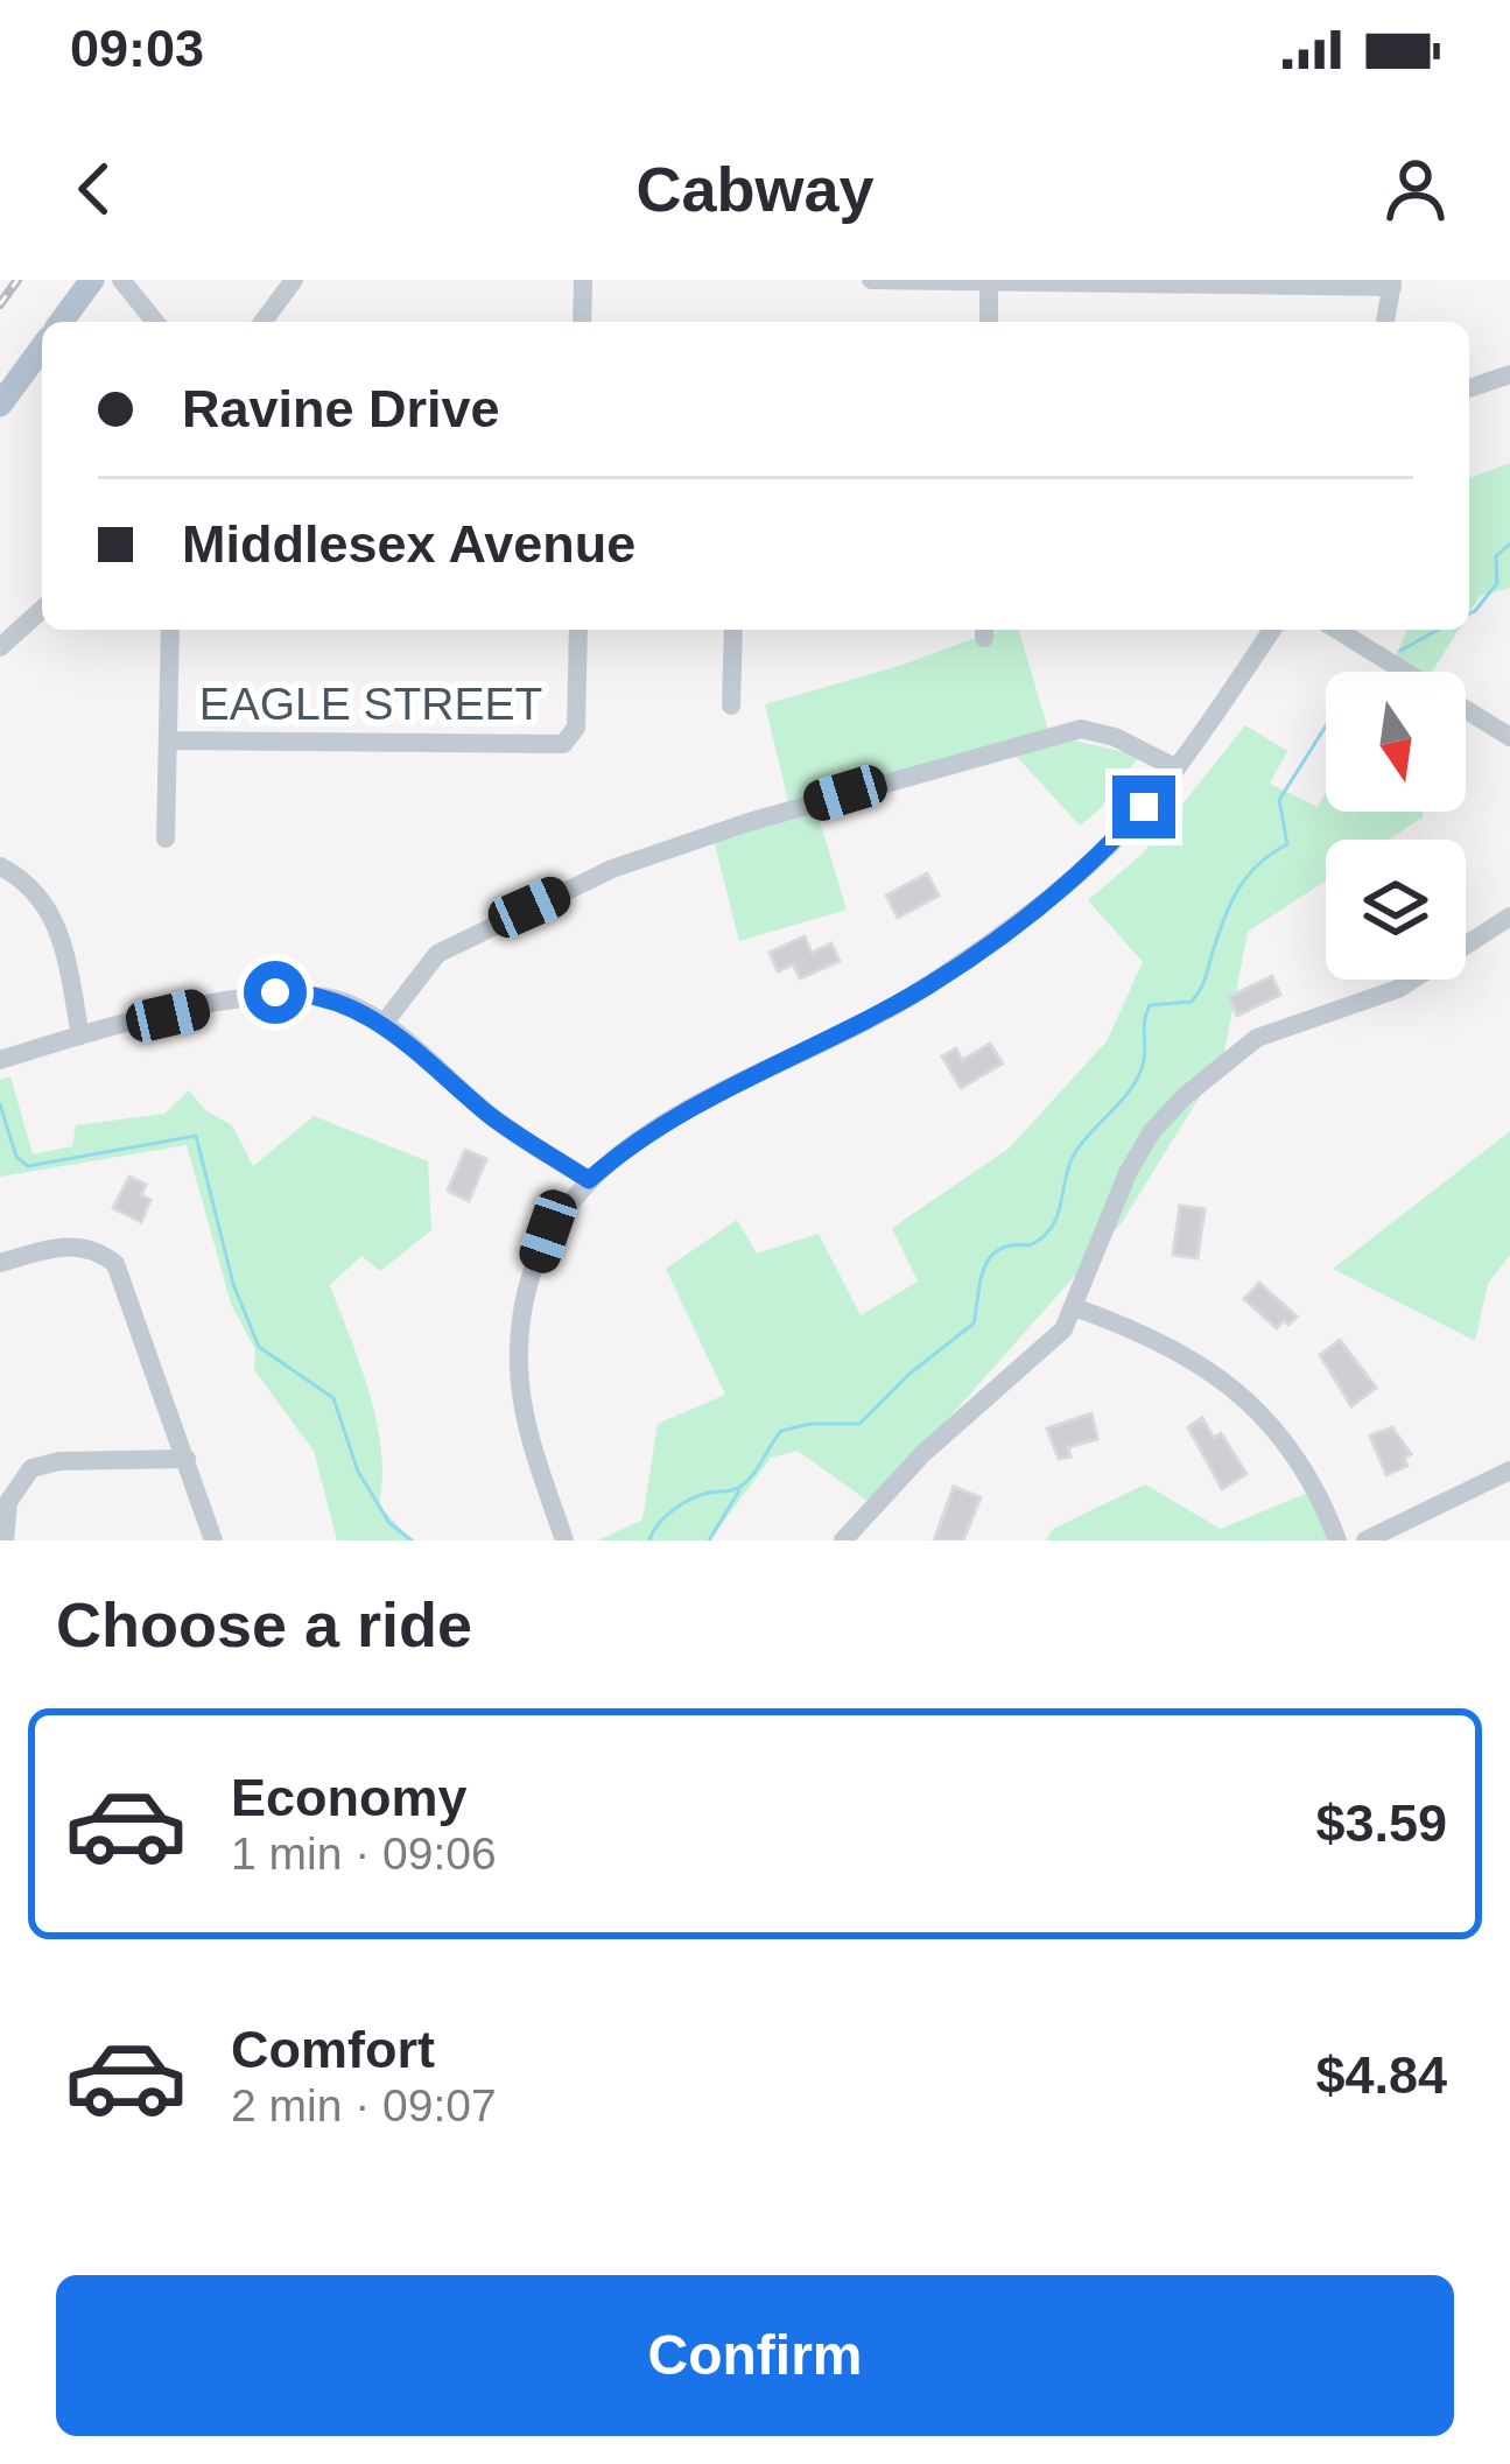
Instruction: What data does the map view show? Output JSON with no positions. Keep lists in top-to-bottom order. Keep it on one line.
{"streets":{"street":["EAGLE STREET"]},"north":"bottom","page":{"status":"09:03","header":"Cabway","banner":["Ravine Drive","Middlesex Avenue"],"heading":"Choose a ride","list":[{"name":"Economy","note":"1 min · 09:06","value":"$3.59"},{"name":"Comfort","note":"2 min · 09:07","value":"$4.84"}],"buttons":"Confirm"}}
